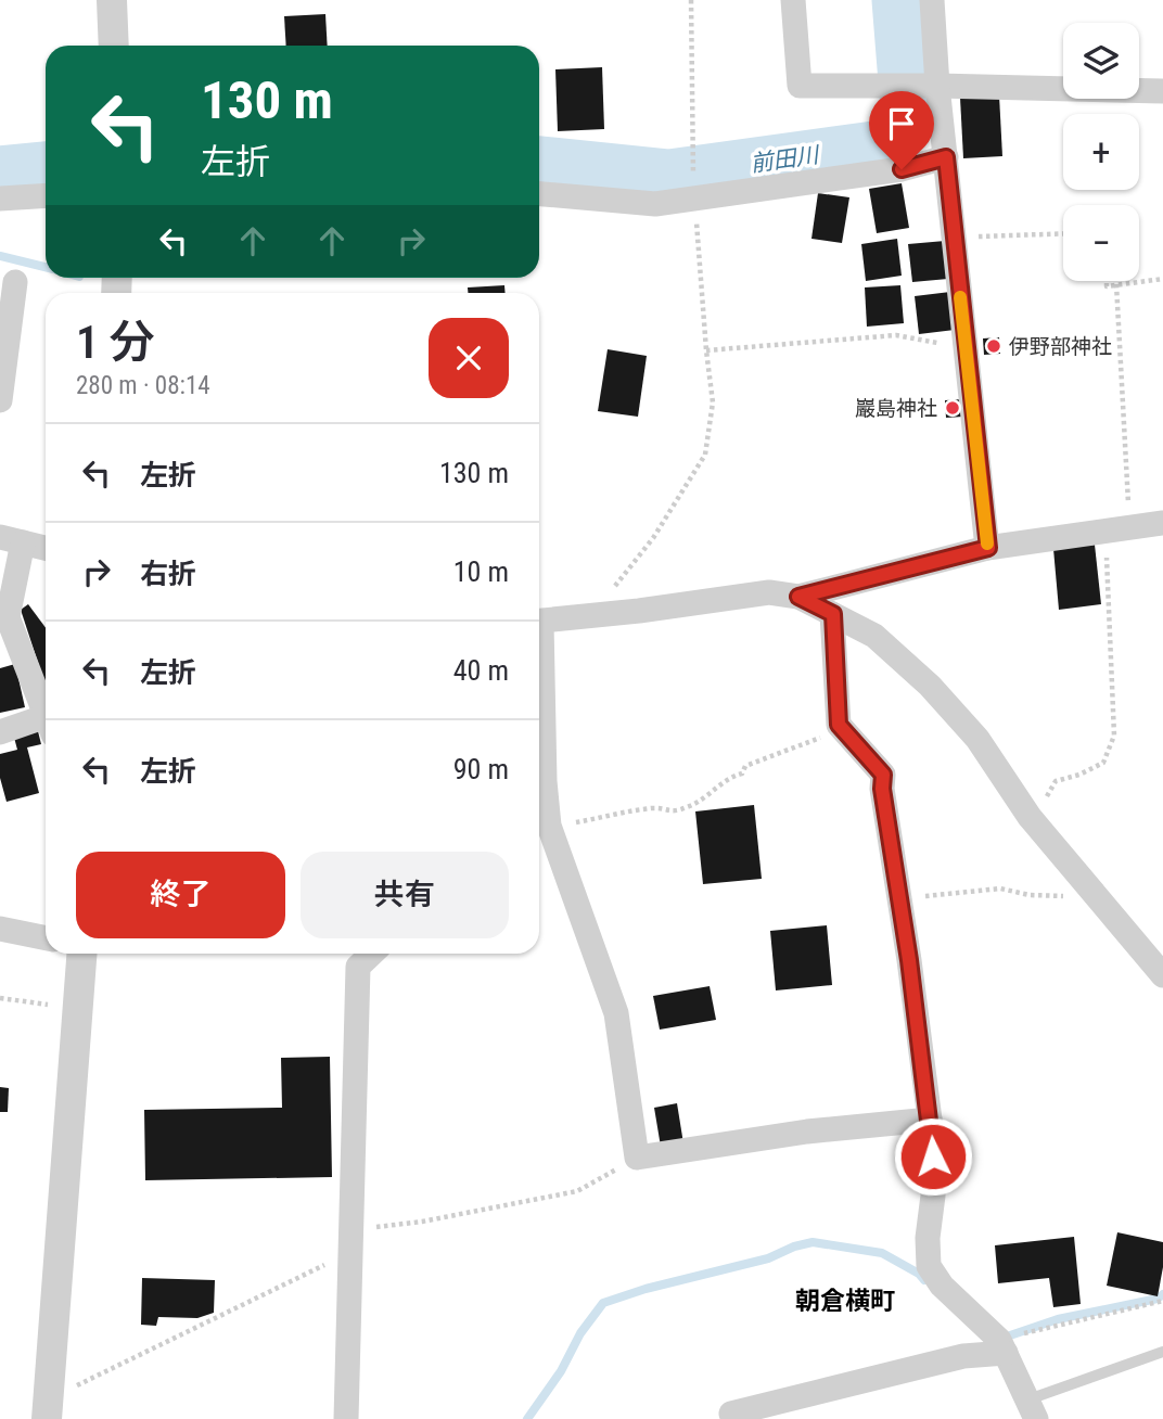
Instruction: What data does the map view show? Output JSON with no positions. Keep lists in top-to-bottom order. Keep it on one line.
{"districts":["朝倉横町"],"water":["前田川"],"places":["伊野部神社","巖島神社"],"page":{"map_buttons":["+","−"],"turn":["130 m","左折"],"heading":["1 分","280 m · 08:14"],"list":[{"name":"左折","value":"130 m"},{"name":"右折","value":"10 m"},{"name":"左折","value":"40 m"},{"name":"左折","value":"90 m"}],"buttons":["終了","共有"]}}
